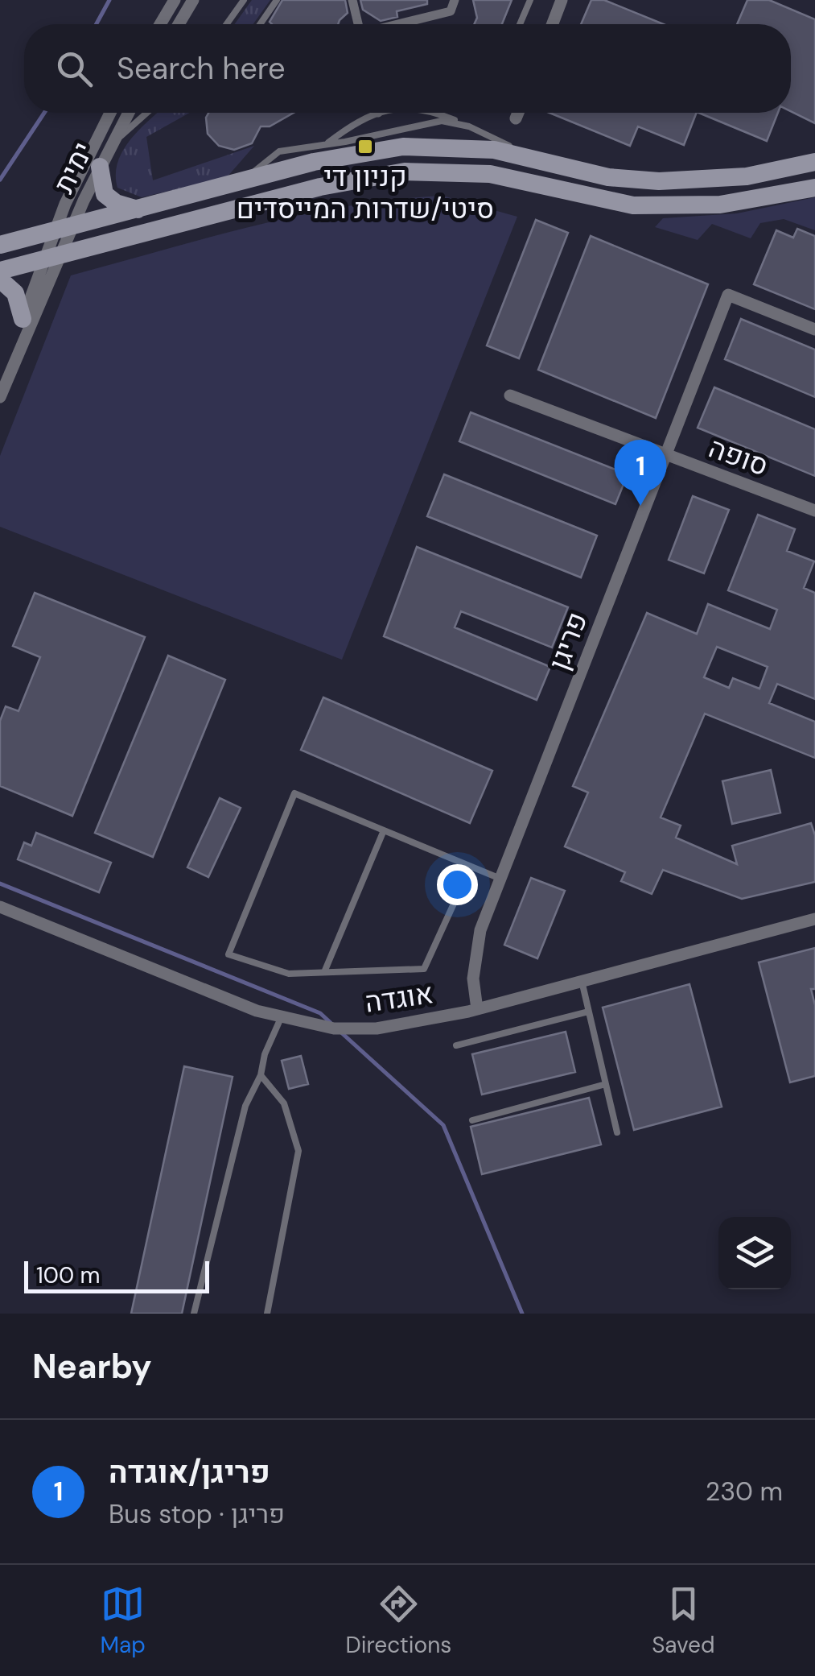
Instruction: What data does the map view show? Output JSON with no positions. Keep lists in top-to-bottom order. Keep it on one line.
{"streets":{"street":["ימית","סופה","פריגן","אוגדה"]},"crossings":[["סופה","פריגן"],["פריגן","אוגדה"]],"places":{"transit":["קניון די סיטי/שדרות המייסדים"]},"scale_bar":"100 m","page":{"search":"Search here","pins":"1","scale":"100 m","heading":"Nearby","list":[{"mark":"1","name":"פריגן/אוגדה","note":"Bus stop · פריגן","value":"230 m"}],"nav":["Map","Directions","Saved"]}}
